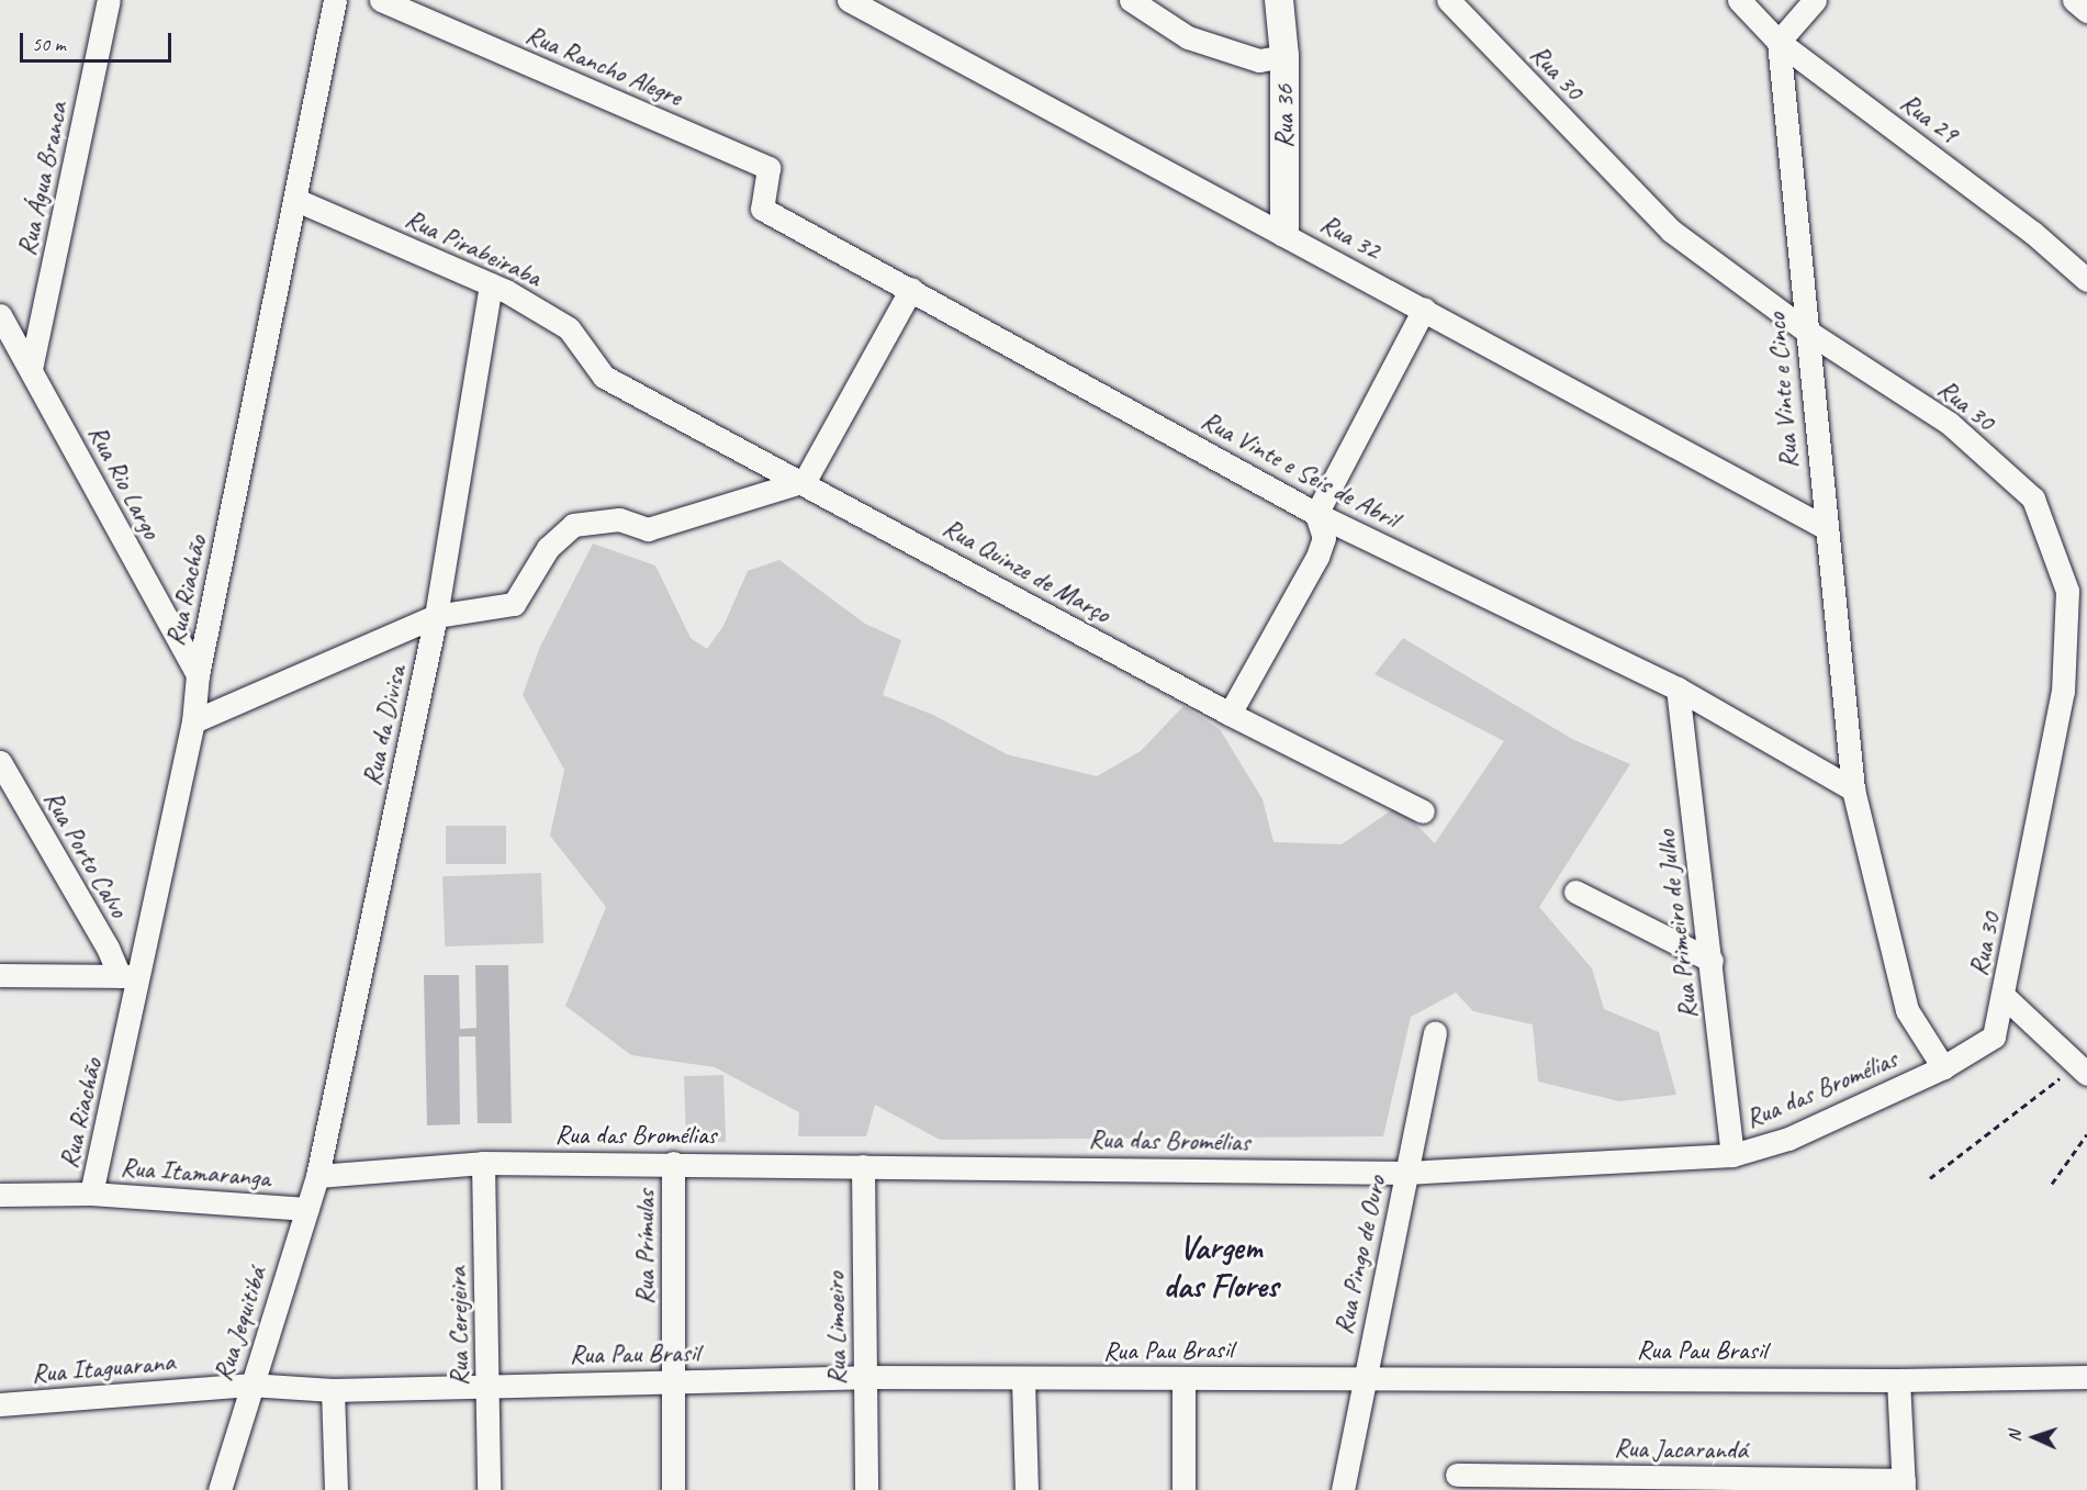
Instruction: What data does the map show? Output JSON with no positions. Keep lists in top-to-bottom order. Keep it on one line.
{"streets":{"street":["Rua Rancho Alegre","Rua 30","Rua 36","Rua 29","Rua Água Branca","Rua 32","Rua Pirabeiraba","Rua Vinte e Cinco","Rua Vinte e Seis de Abril","Rua Rio Largo","Rua Quinze de Março","Rua Riachão","Rua da Divisa","Rua Porto Calvo","Rua Primeiro de Julho","Rua das Bromélias","Rua Itamaranga","Rua Prímulas","Rua Pingo de Ouro","Rua Jequitibá","Rua Cerejeira","Rua Limoeiro","Rua Pau Brasil","Rua Itaguarana","Rua Jacarandá"]},"crossings":[["Rua Rancho Alegre","Rua Vinte e Seis de Abril"],["Rua 30","Rua Vinte e Cinco"],["Rua 30","Rua das Bromélias"],["Rua 36","Rua 32"],["Rua 29","Rua Vinte e Cinco"],["Rua Água Branca","Rua Rio Largo"],["Rua 32","Rua Vinte e Cinco"],["Rua Pirabeiraba","Rua Quinze de Março"],["Rua Pirabeiraba","Rua Riachão"],["Rua Pirabeiraba","Rua da Divisa"],["Rua Vinte e Cinco","Rua Vinte e Seis de Abril"],["Rua Vinte e Cinco","Rua das Bromélias"],["Rua Vinte e Seis de Abril","Rua Primeiro de Julho"],["Rua Rio Largo","Rua Riachão"],["Rua Riachão","Rua Porto Calvo"],["Rua Riachão","Rua Itamaranga"],["Rua da Divisa","Rua das Bromélias"],["Rua da Divisa","Rua Jequitibá"],["Rua Primeiro de Julho","Rua das Bromélias"],["Rua das Bromélias","Rua Prímulas"],["Rua das Bromélias","Rua Pingo de Ouro"],["Rua das Bromélias","Rua Jequitibá"],["Rua das Bromélias","Rua Cerejeira"],["Rua das Bromélias","Rua Limoeiro"],["Rua Itamaranga","Rua Jequitibá"],["Rua Prímulas","Rua Pau Brasil"],["Rua Pingo de Ouro","Rua Pau Brasil"],["Rua Jequitibá","Rua Pau Brasil"],["Rua Jequitibá","Rua Itaguarana"],["Rua Cerejeira","Rua Pau Brasil"],["Rua Limoeiro","Rua Pau Brasil"],["Rua Pau Brasil","Rua Itaguarana"]],"districts":["Vargem das Flores"],"scale_bar":"50 m","north":"left"}
